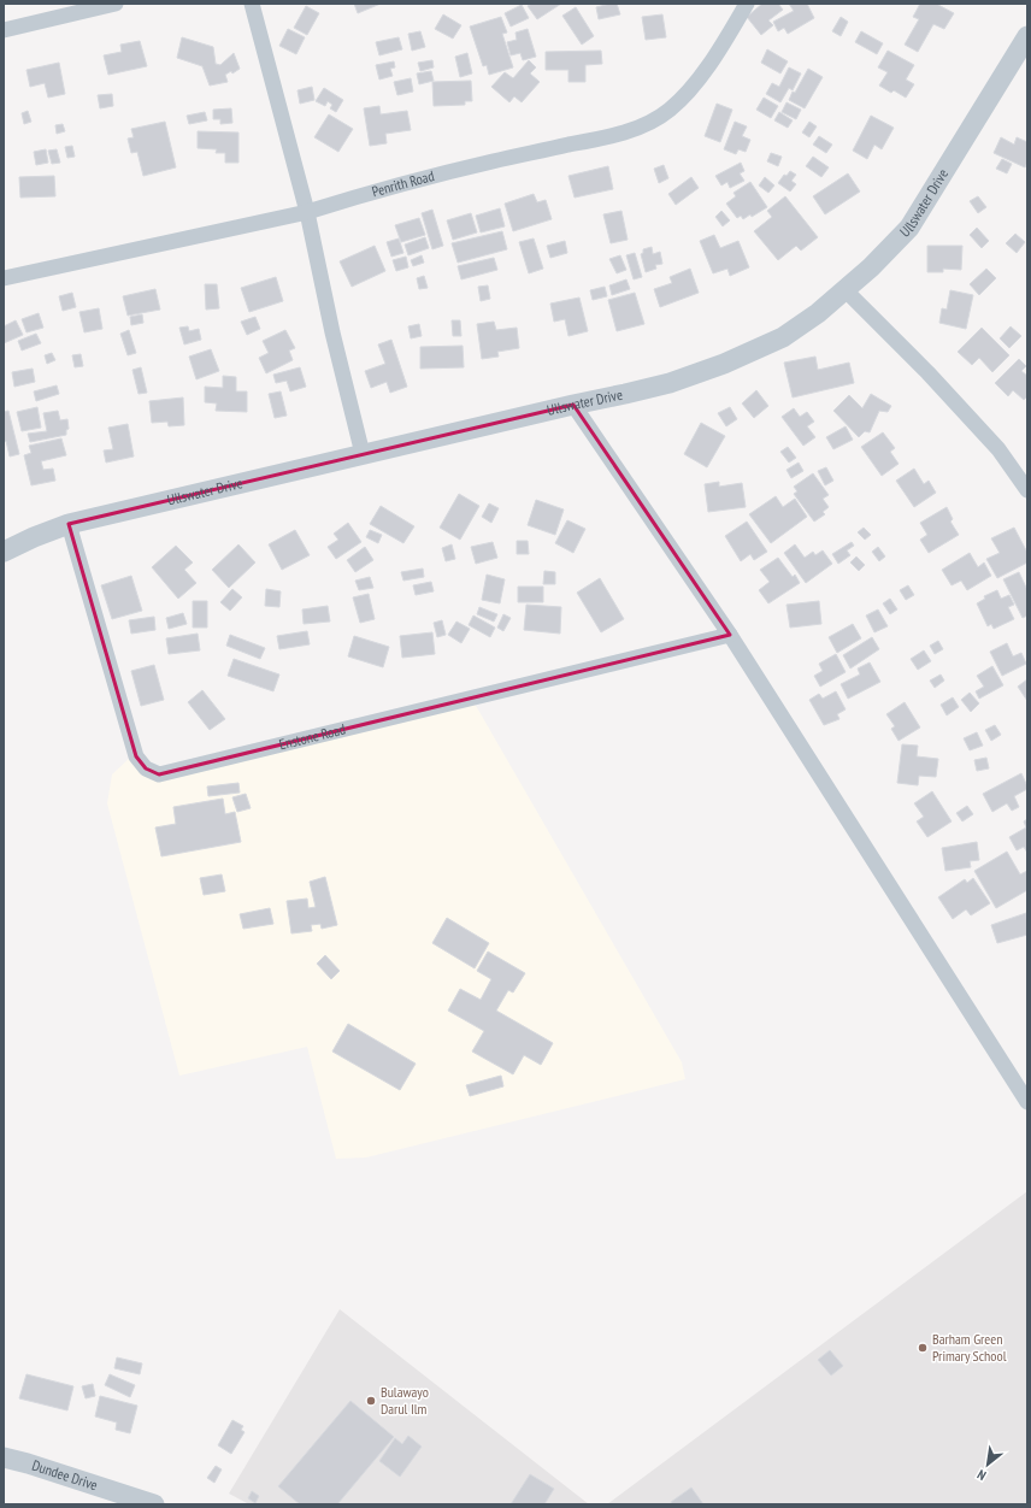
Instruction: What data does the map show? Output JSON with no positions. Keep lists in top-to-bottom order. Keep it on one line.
{"streets":{"street":["Penrith Road","Ullswater Drive","Enstone Road","Dundee Drive"]},"crossings":[["Ullswater Drive","Enstone Road"]],"places":["Barham Green Primary School","Bulawayo Darul Ilm"],"north":"bottom left"}
